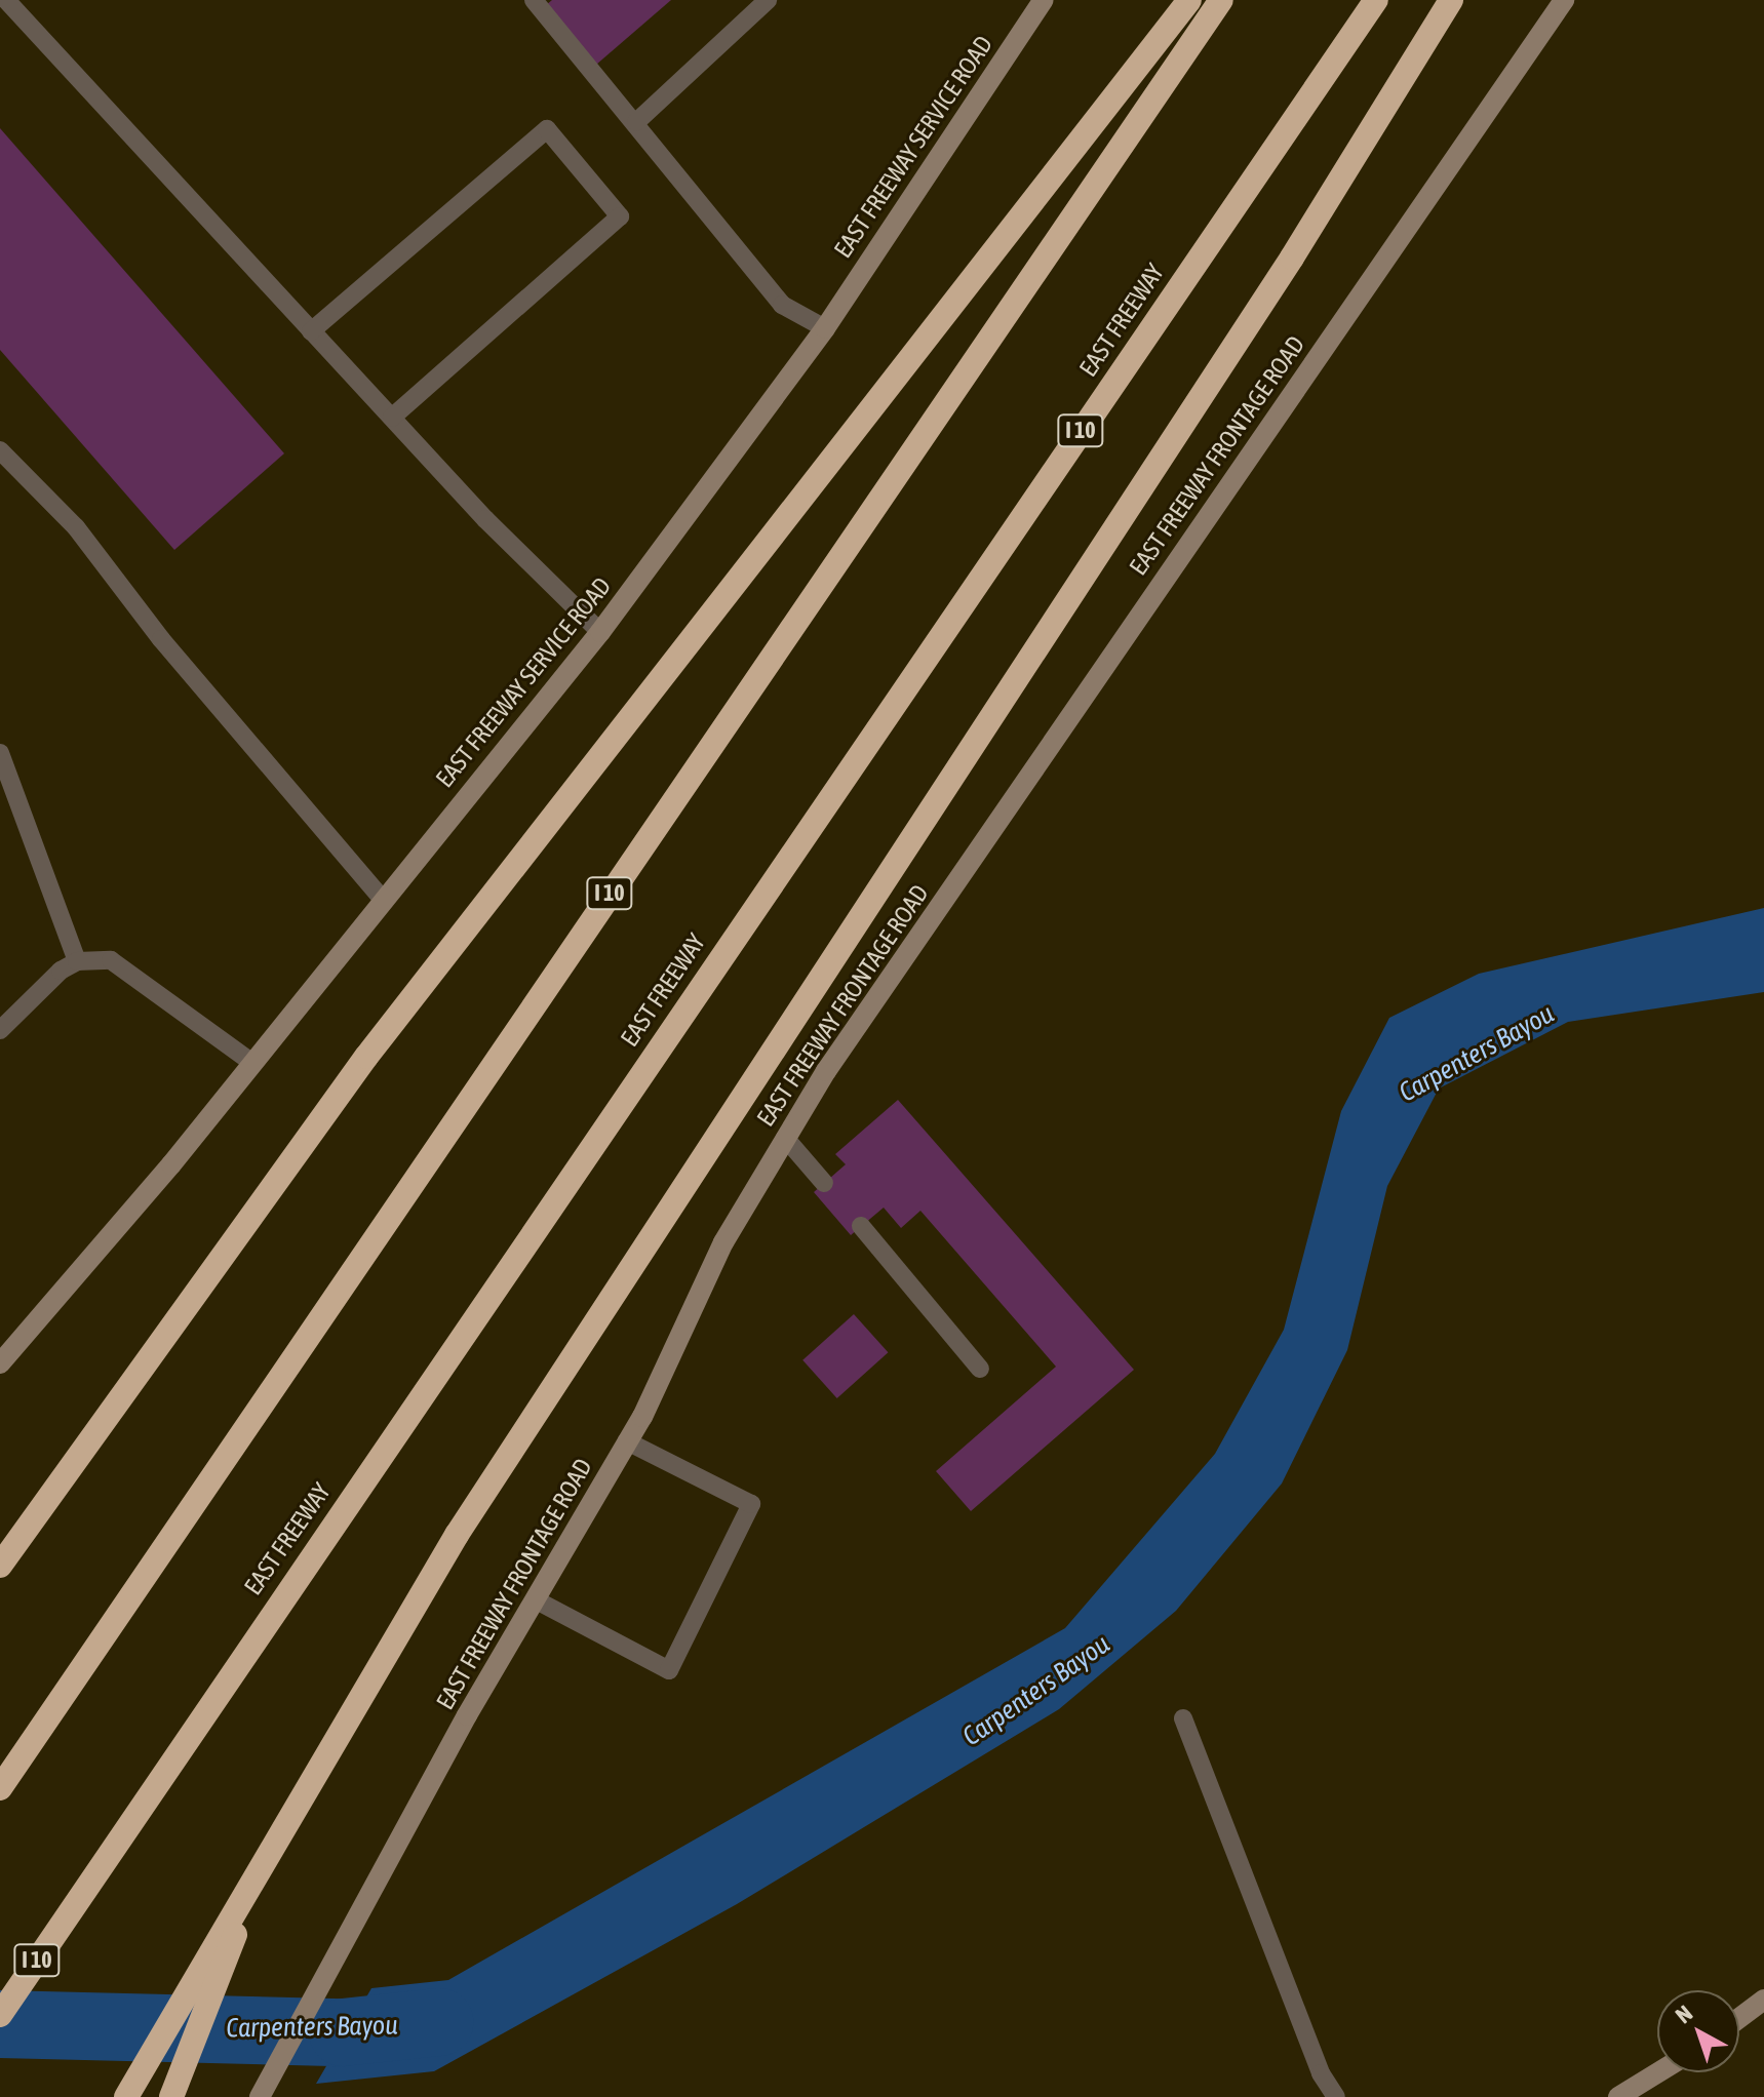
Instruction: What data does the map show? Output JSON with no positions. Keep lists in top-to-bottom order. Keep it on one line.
{"streets":{"highway":["EAST FREEWAY","I 10"],"main road":["EAST FREEWAY SERVICE ROAD","EAST FREEWAY FRONTAGE ROAD"]},"water":["Carpenters Bayou"],"north":"top left"}
